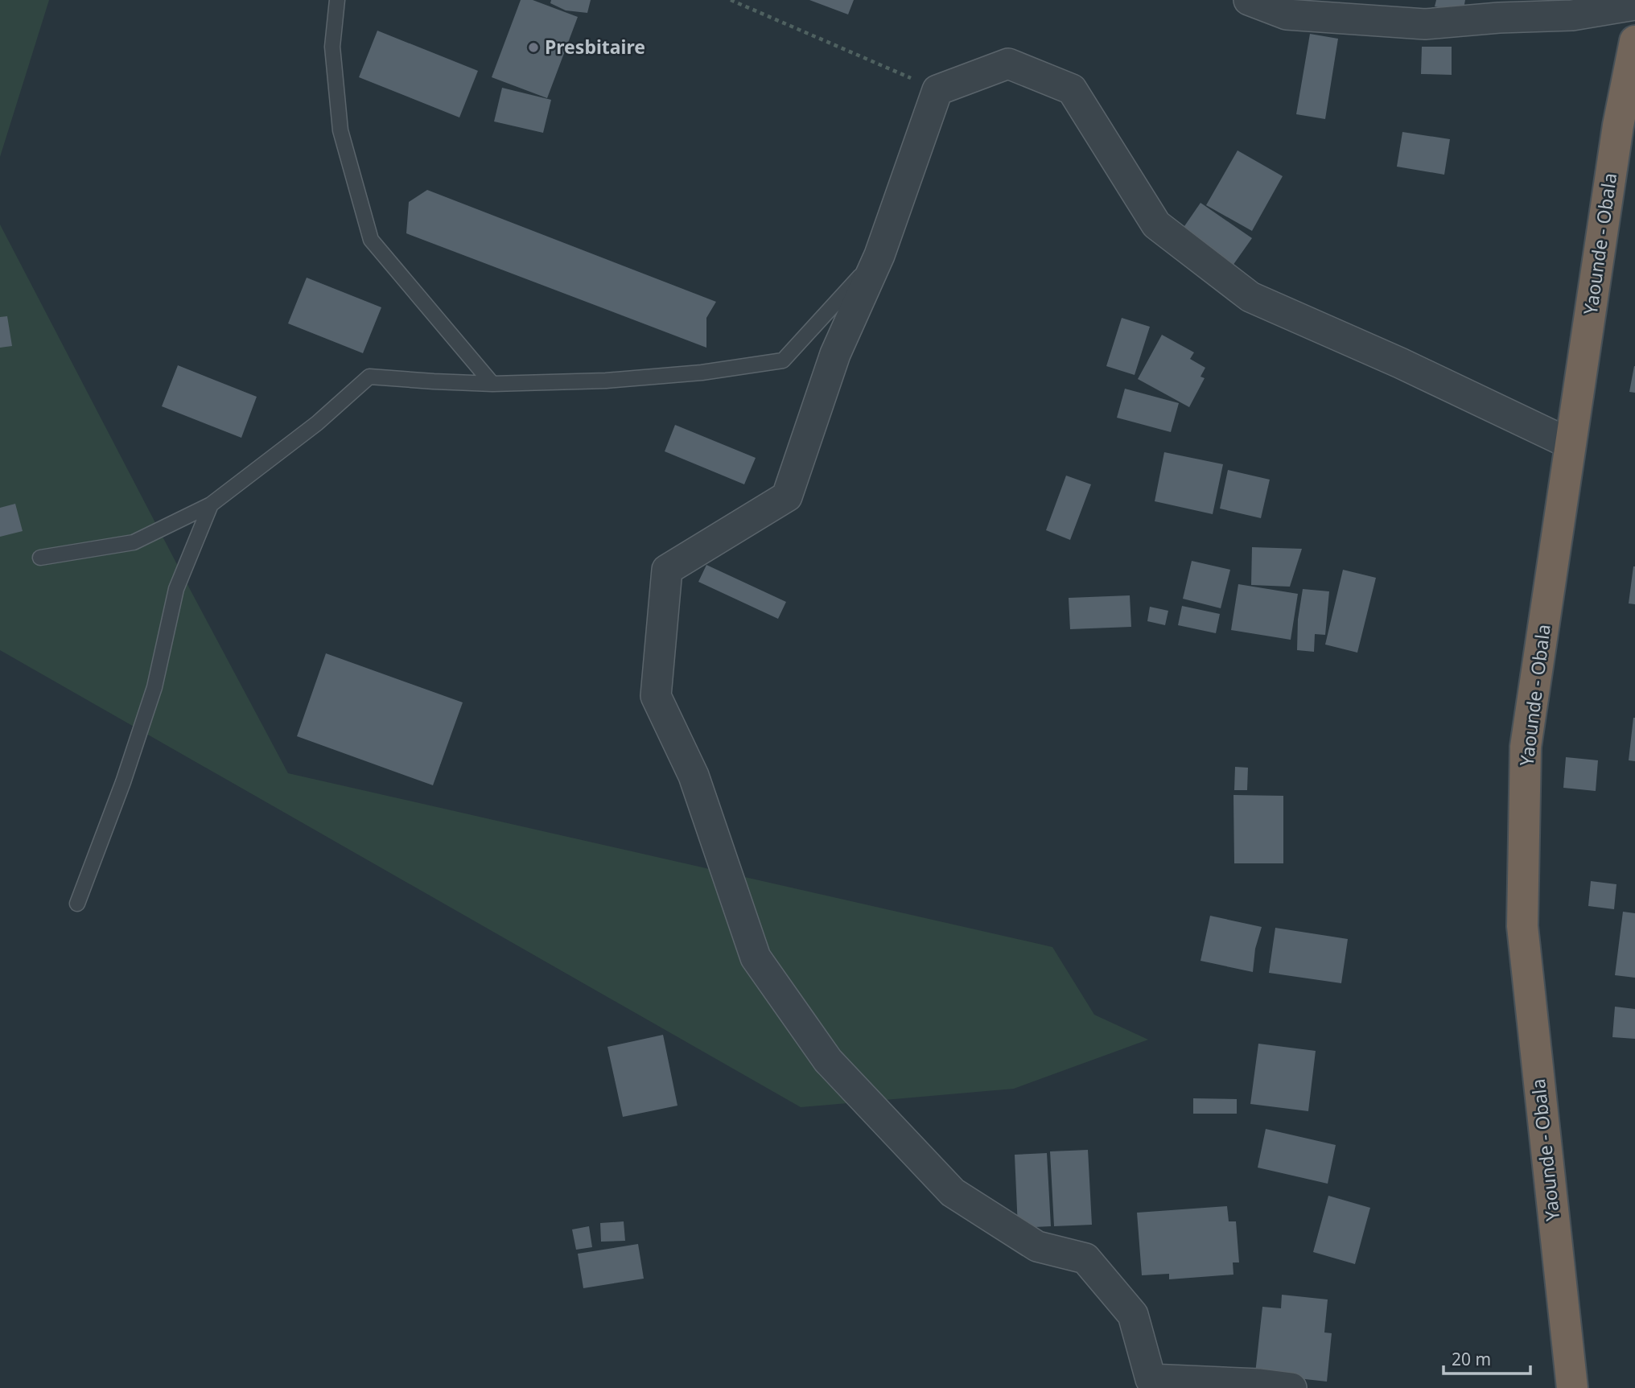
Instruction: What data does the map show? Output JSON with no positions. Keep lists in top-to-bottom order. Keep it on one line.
{"streets":{"highway":["Yaounde - Obala"]},"places":["Presbitaire"],"scale_bar":"20 m"}
